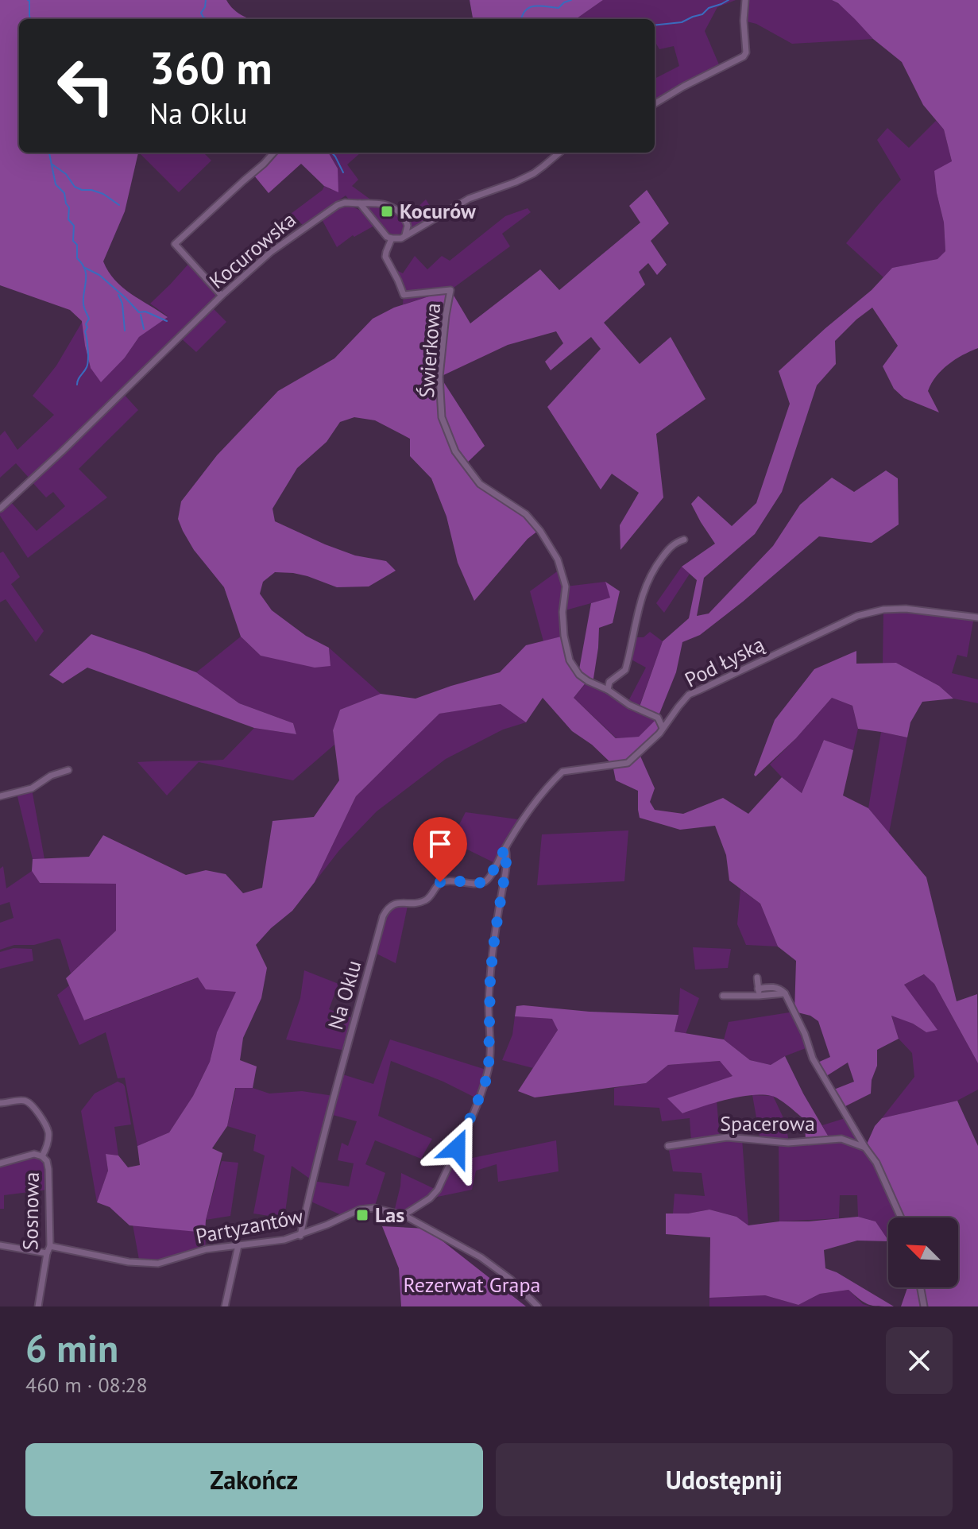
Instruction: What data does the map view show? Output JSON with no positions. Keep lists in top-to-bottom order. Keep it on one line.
{"streets":{"street":["Kocurowska","Świerkowa","Pod Łyską","Na Oklu","Spacerowa","Sosnowa","Partyzantów"]},"crossings":[["Świerkowa","Pod Łyską"],["Pod Łyską","Na Oklu"],["Na Oklu","Partyzantów"],["Sosnowa","Partyzantów"]],"parks":["Rezerwat Grapa"],"places":{"transit":["Kocurów","Las"]},"north":"top left","page":{"turn":["360 m","Na Oklu"],"heading":["6 min","460 m · 08:28"],"buttons":["Zakończ","Udostępnij"]}}
